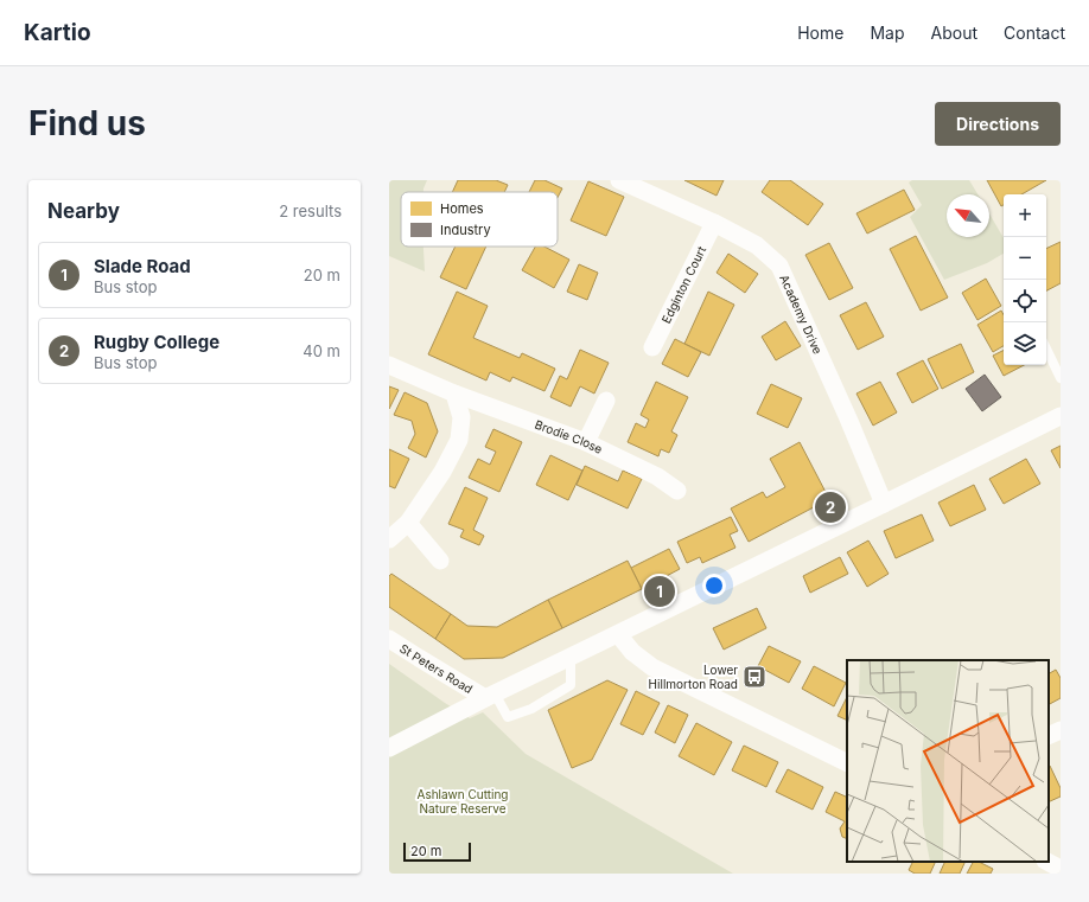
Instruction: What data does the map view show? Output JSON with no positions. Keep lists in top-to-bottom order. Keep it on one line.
{"streets":{"street":["Edginton Court","Academy Drive","Brodie Close","St Peters Road"]},"crossings":[["Edginton Court","Academy Drive"]],"parks":["Ashlawn Cutting Nature Reserve"],"places":{"bus stop":["Lower Hillmorton Road"]},"legend":["Homes","Industry"],"scale_bar":"20 m","north":"top left","page":{"header":"Kartio","nav":["Home","Map","About","Contact"],"buttons":"Directions","title":"Find us","heading":["Nearby","2 results"],"map_buttons":["+","−"],"list":[{"mark":"1","name":"Slade Road","note":"Bus stop","value":"20 m"},{"mark":"2","name":"Rugby College","note":"Bus stop","value":"40 m"}],"pins":["2","1"],"scale":"20 m"}}
